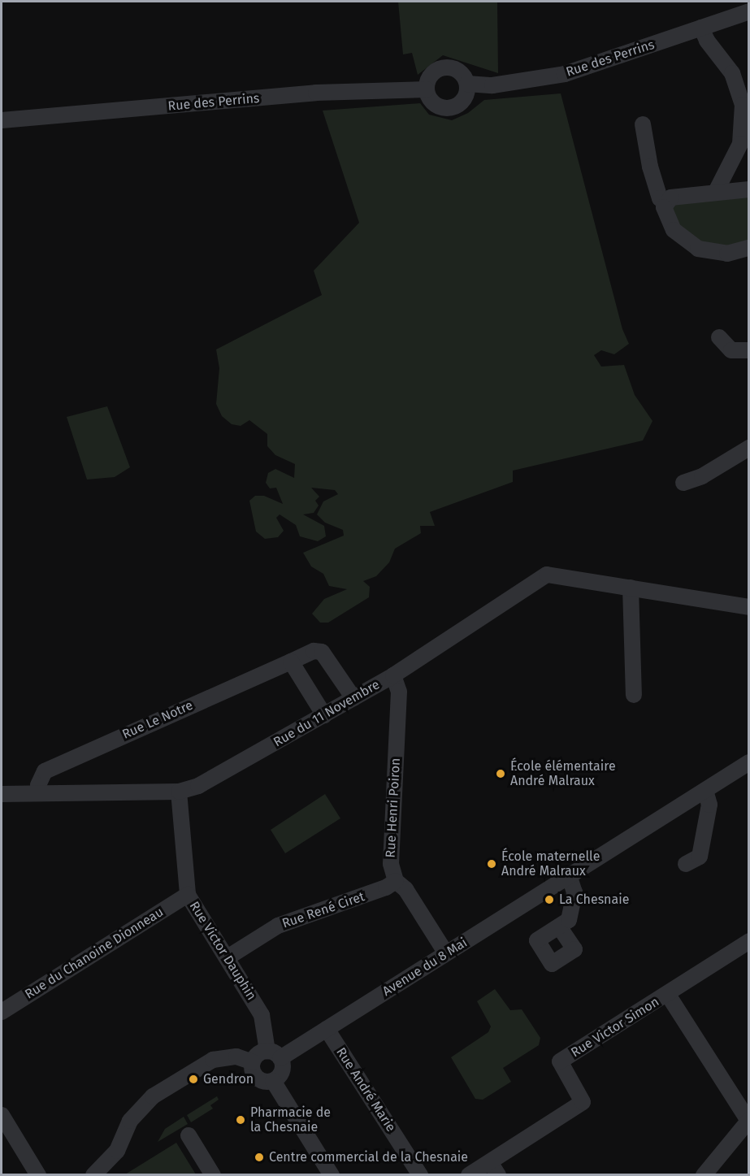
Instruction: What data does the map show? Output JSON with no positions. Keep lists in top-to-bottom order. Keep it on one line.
{"streets":{"street":["Rue des Perrins","Rue du 11 Novembre","Rue Le Notre","Rue Henri Poiron","Rue René Ciret","Rue Victor Dauphin","Rue du Chanoine Dionneau","Avenue du 8 Mai","Rue Victor Simon","Rue André Marie"]},"crossings":[["Rue du 11 Novembre","Rue Le Notre"],["Rue du 11 Novembre","Rue Henri Poiron"],["Rue du 11 Novembre","Rue Victor Dauphin"],["Rue Henri Poiron","Rue René Ciret"],["Rue René Ciret","Rue Victor Dauphin"],["Rue Victor Dauphin","Rue du Chanoine Dionneau"],["Rue Victor Dauphin","Avenue du 8 Mai"],["Avenue du 8 Mai","Rue André Marie"]],"places":["École élémentaire André Malraux","École maternelle André Malraux","La Chesnaie","Gendron","Pharmacie de la Chesnaie","Centre commercial de la Chesnaie"]}
